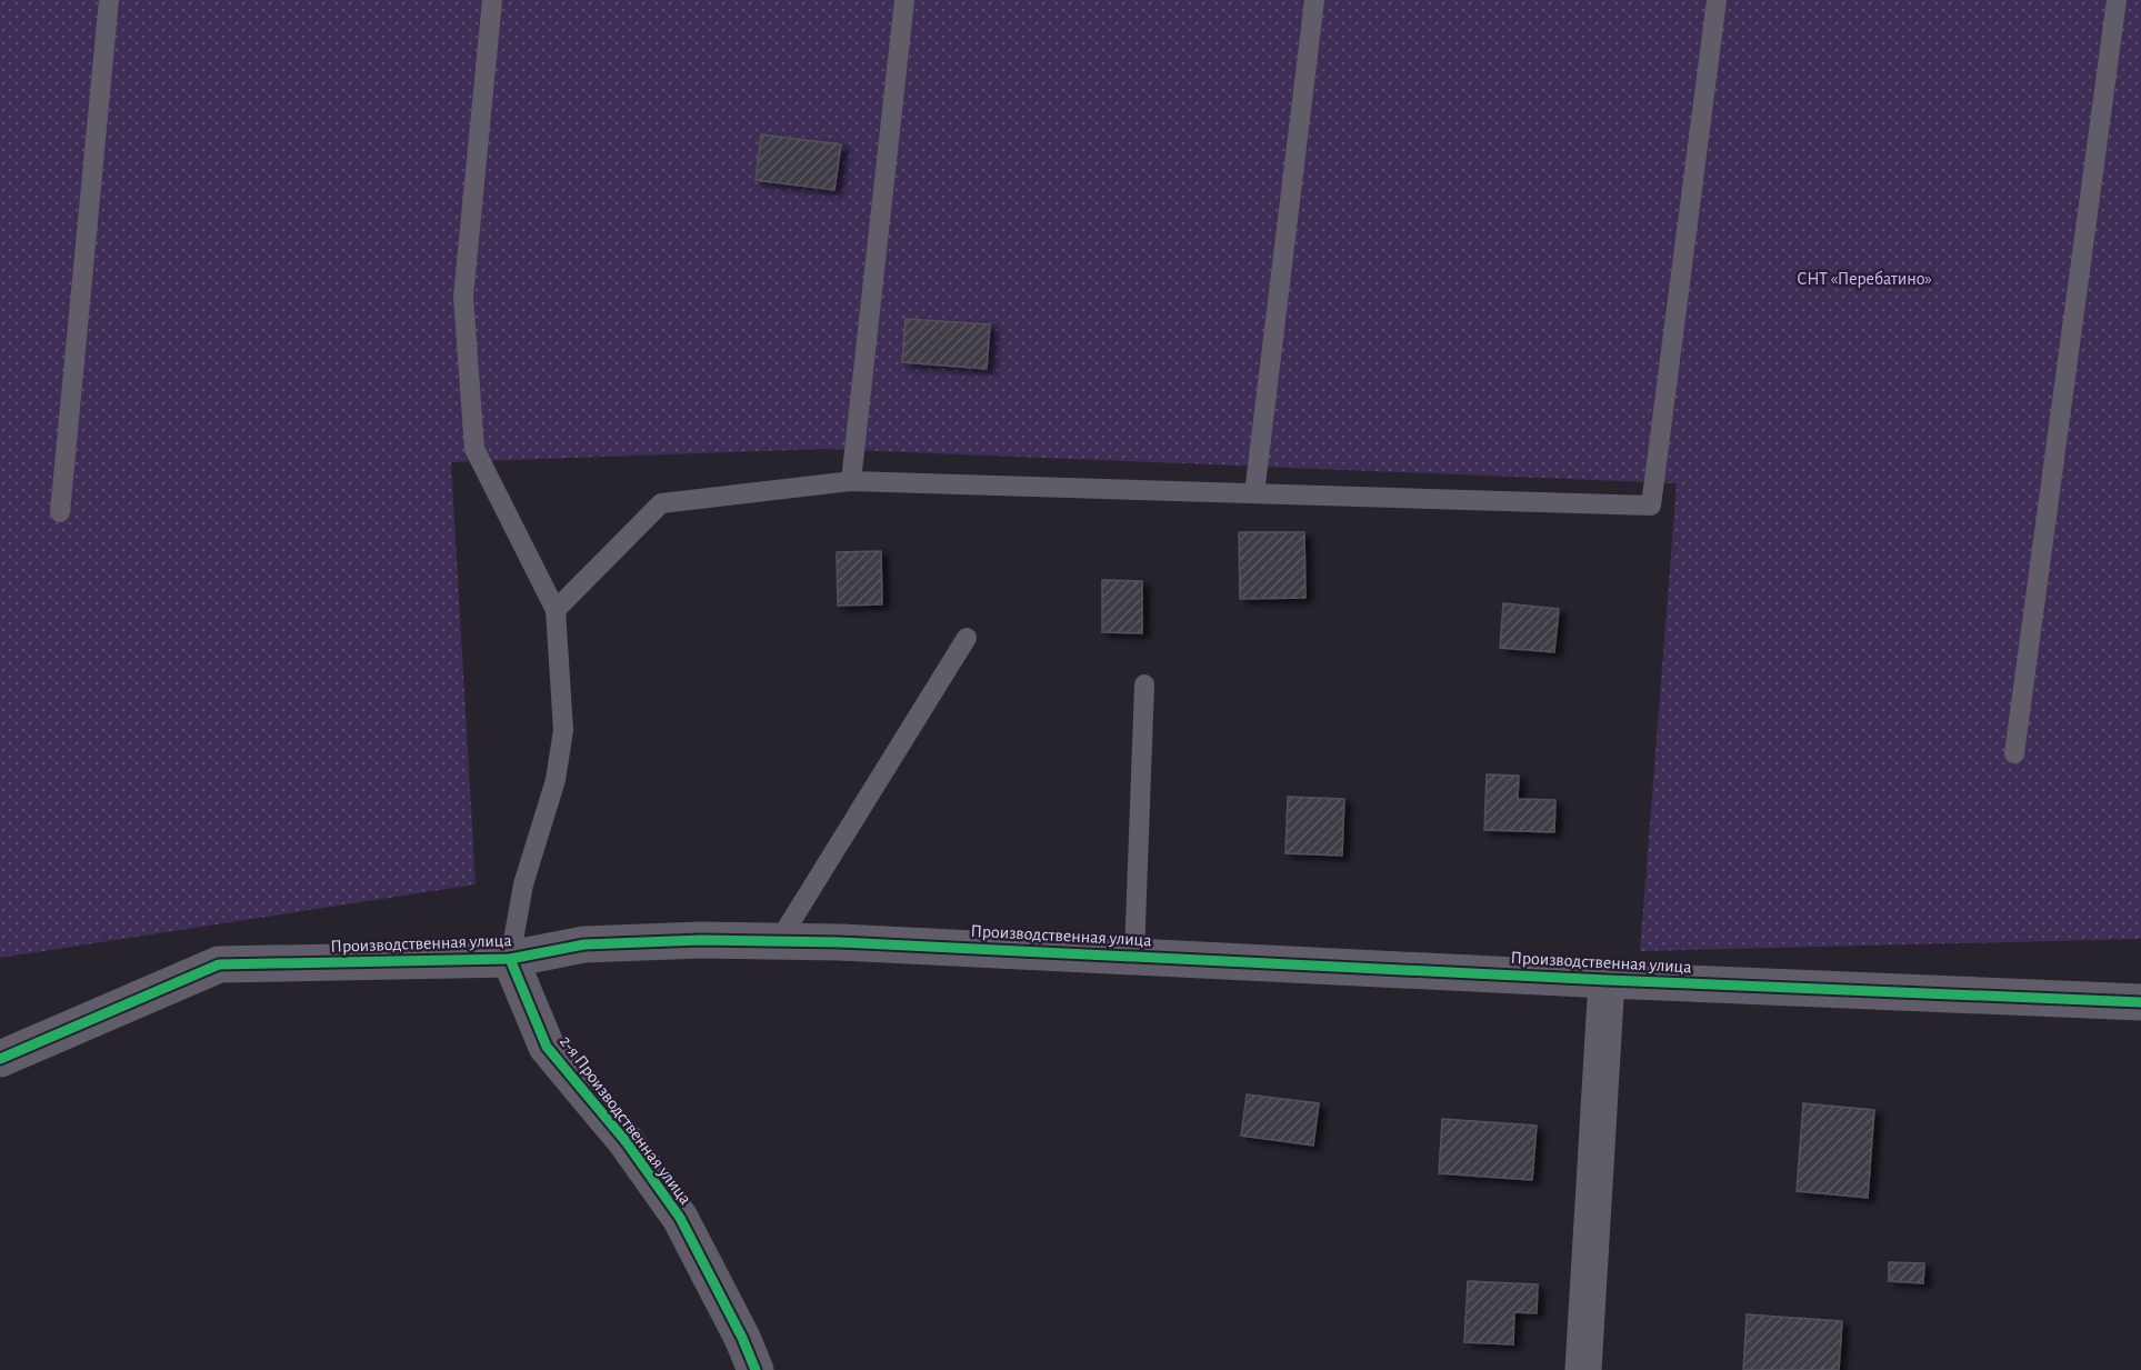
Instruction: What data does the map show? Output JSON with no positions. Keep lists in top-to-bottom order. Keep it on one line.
{"streets":{"street":["Производственная улица","2-я Производственная улица"]},"crossings":[["Производственная улица","2-я Производственная улица"]],"parks":["СНТ «Перебатино»"]}
